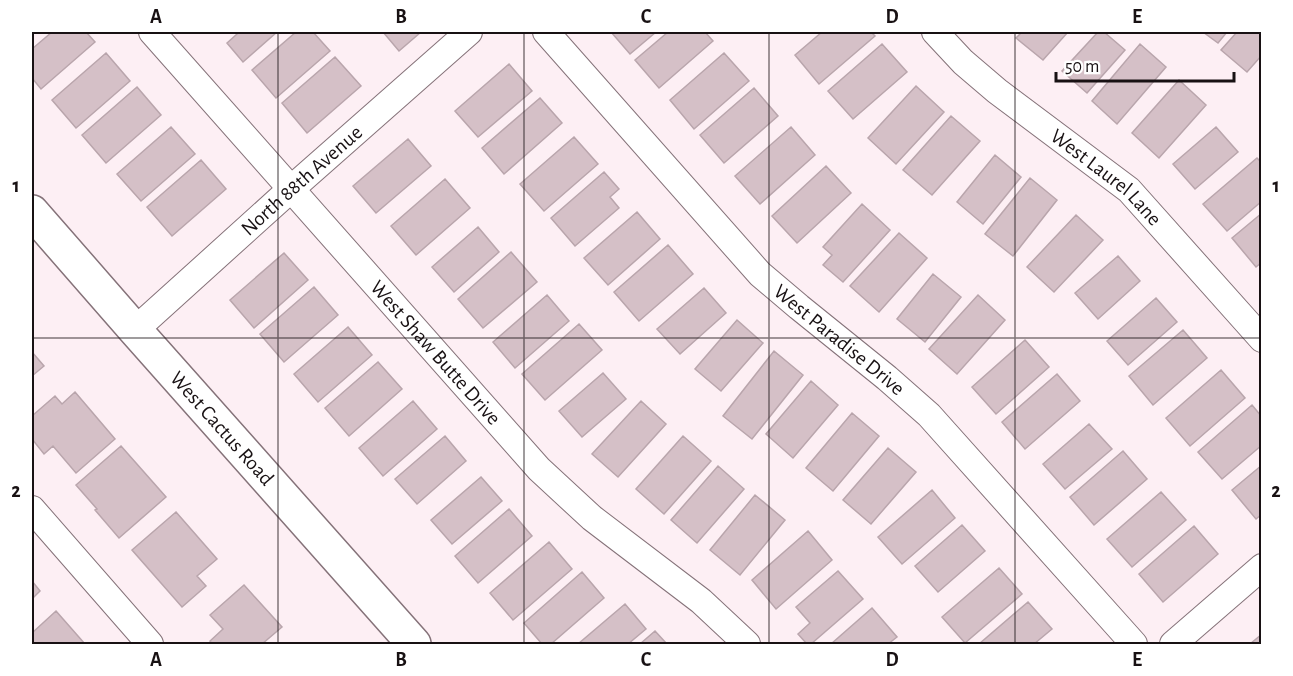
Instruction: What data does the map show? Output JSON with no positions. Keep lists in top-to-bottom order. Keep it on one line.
{"streets":{"main road":["West Cactus Road"],"street":["West Laurel Lane","North 88th Avenue","West Paradise Drive","West Shaw Butte Drive"]},"crossings":[["North 88th Avenue","West Shaw Butte Drive"],["North 88th Avenue","West Cactus Road"]],"scale_bar":"50 m","grid":{"columns":["A","B","C","D","E"],"rows":["1","2"]}}
